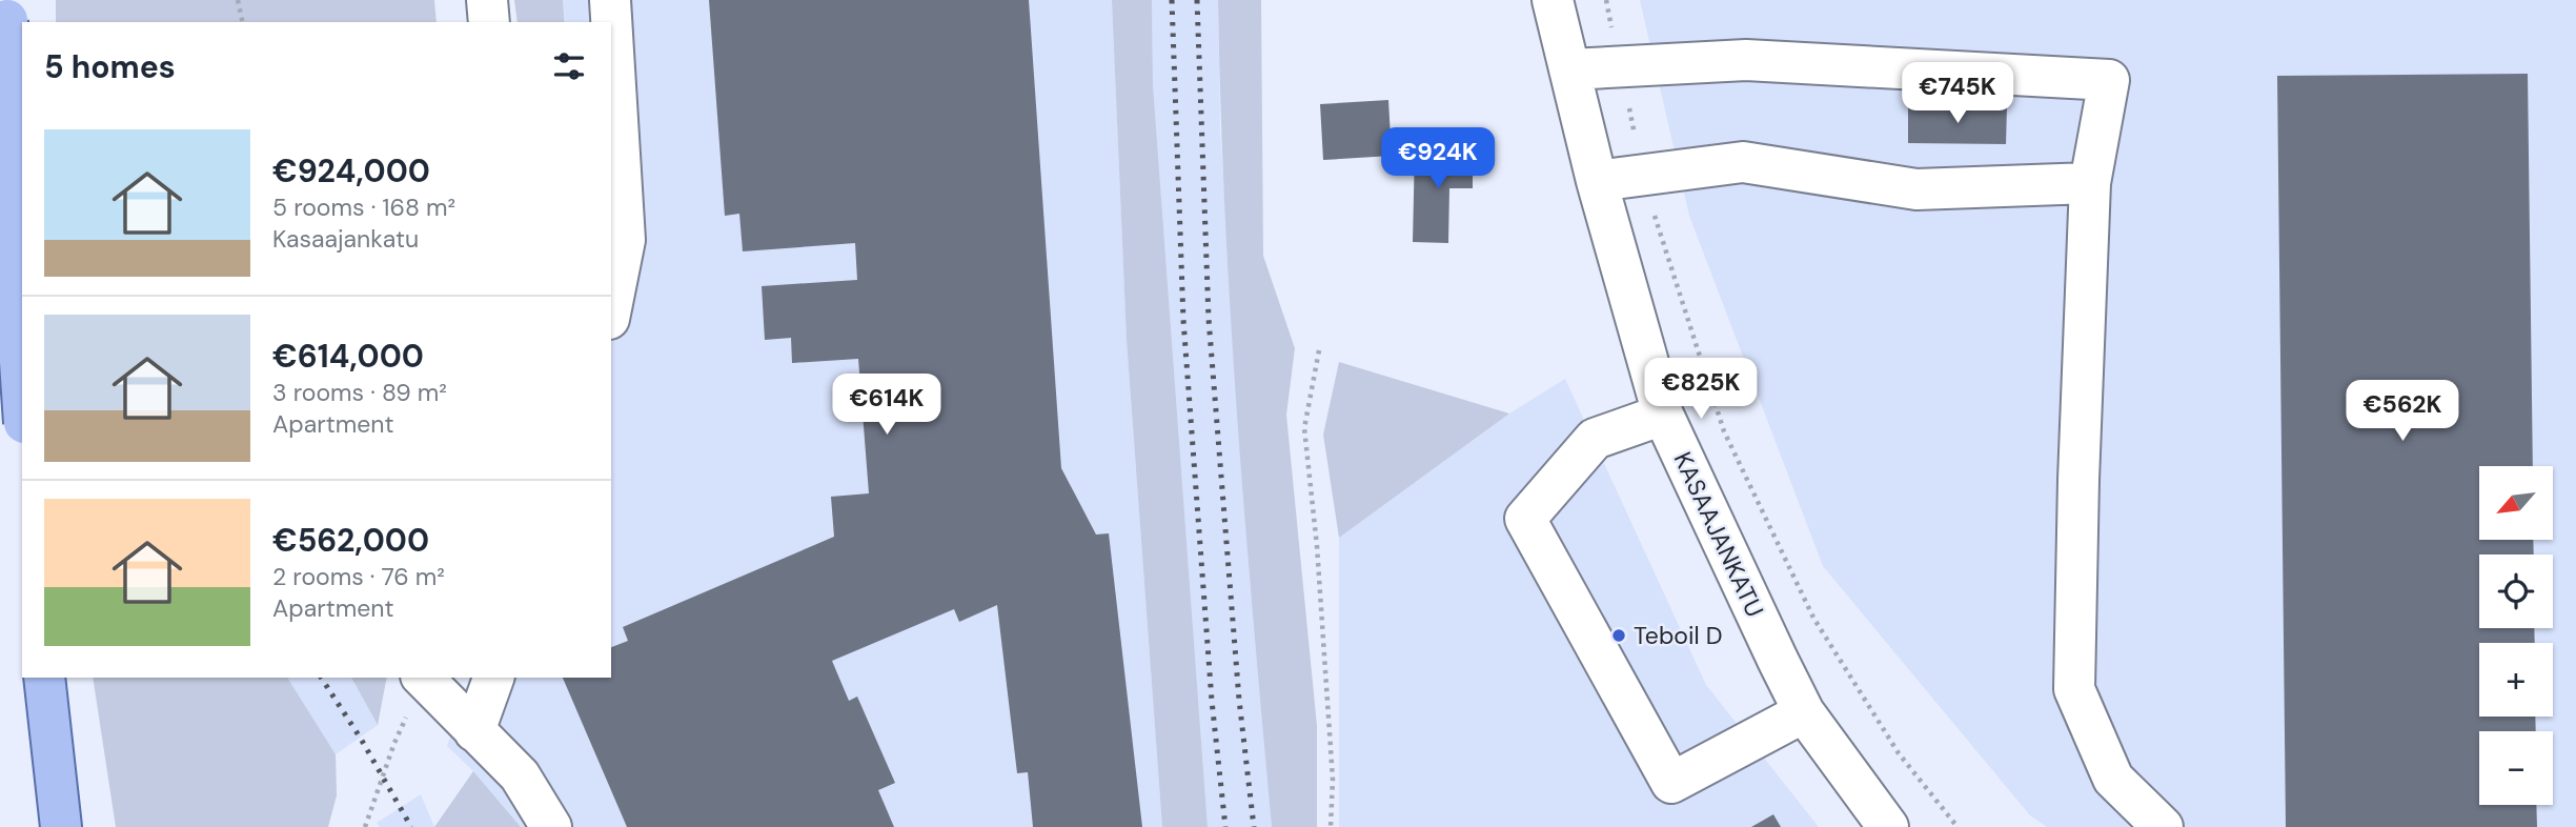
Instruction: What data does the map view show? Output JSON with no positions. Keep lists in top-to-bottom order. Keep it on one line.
{"streets":{"street":["KASAAJANKATU"]},"places":["Teboil D"],"north":"bottom left","page":{"heading":"5 homes","price":["€745K","€924K","€825K","€614K","€562K"],"list":[{"name":"€924,000","note":"5 rooms · 168 m² · Kasaajankatu"},{"name":"€614,000","note":"3 rooms · 89 m² · Apartment"},{"name":"€562,000","note":"2 rooms · 76 m² · Apartment"}],"map_buttons":["+","−"]}}
